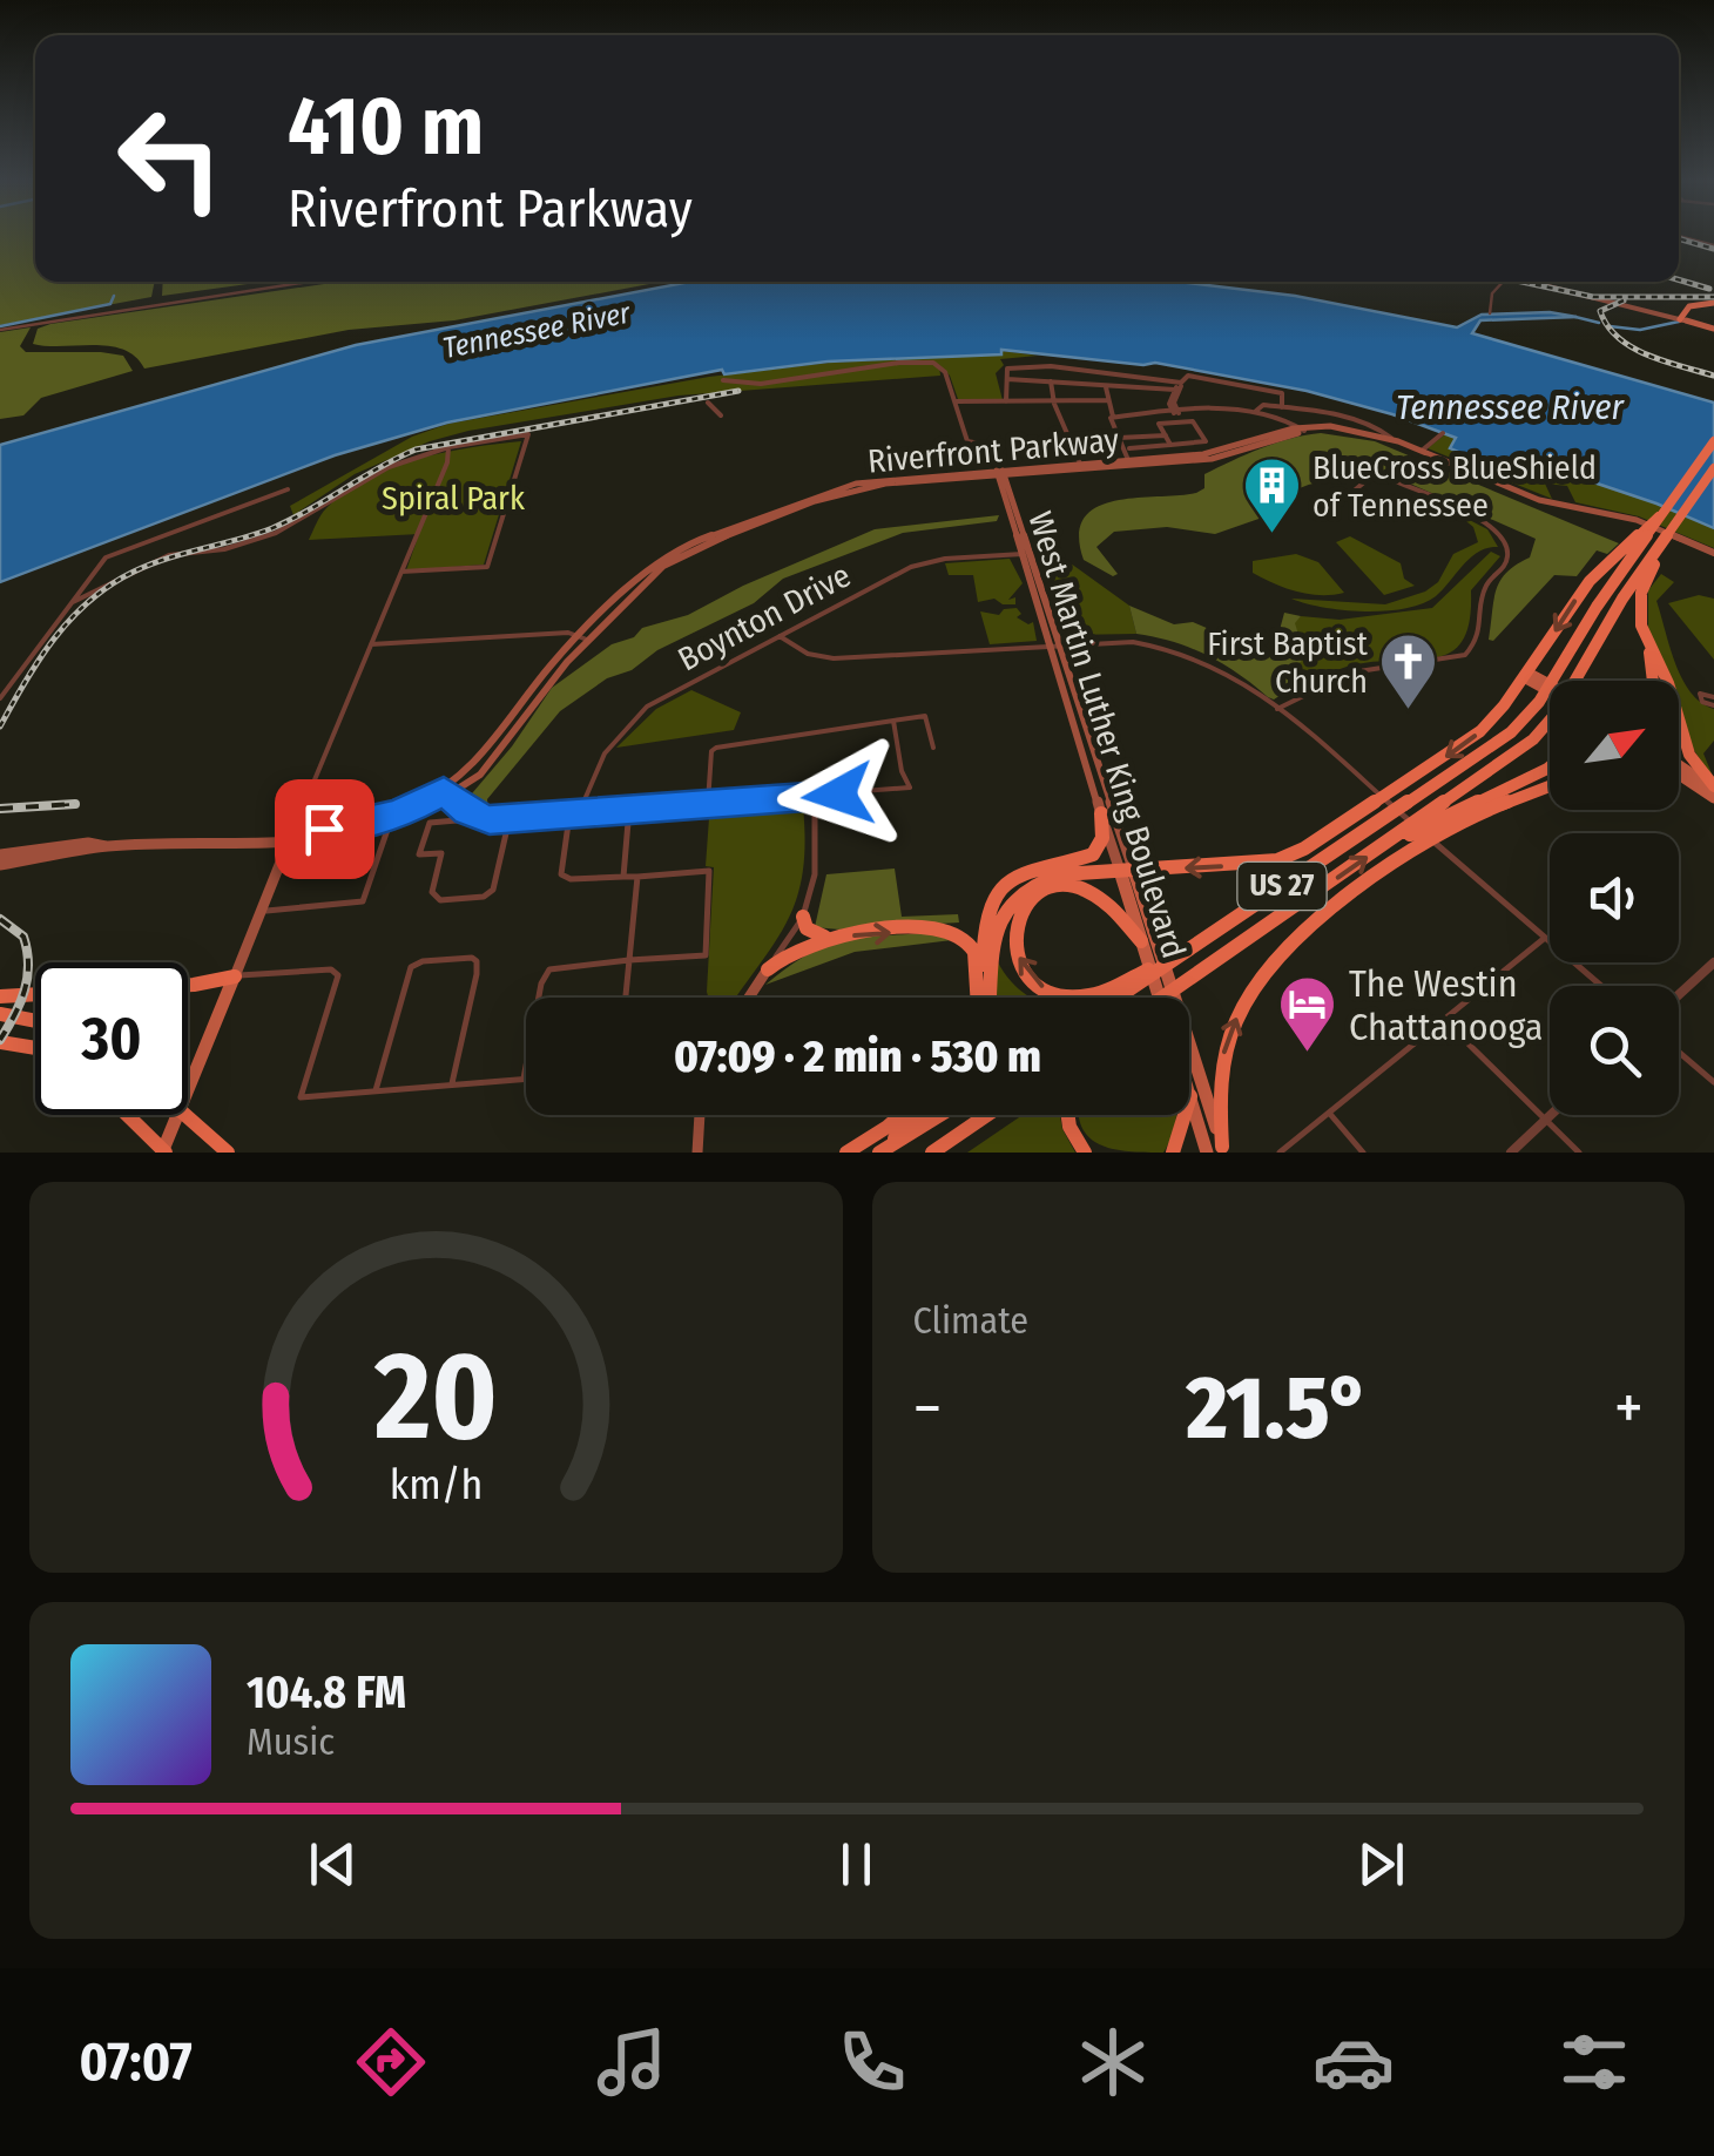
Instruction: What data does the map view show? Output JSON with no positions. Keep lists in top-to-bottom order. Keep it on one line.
{"streets":{"highway":["US 27"],"main road":["Riverfront Parkway","West Martin Luther King Boulevard"],"street":["Boynton Drive"]},"crossings":[["Riverfront Parkway","West Martin Luther King Boulevard"],["Boynton Drive","West Martin Luther King Boulevard"]],"water":["Tennessee River"],"parks":["Spiral Park"],"places":{"building":["BlueCross BlueShield of Tennessee"],"church":["First Baptist Church"],"hotel":["The Westin Chattanooga"]},"north":"top right","page":{"turn":["410 m","Riverfront Parkway"],"limit":"30","trip":"07:09 · 2 min · 530 m","tile":"Climate","heat":["−","21.5°","+"],"song":["104.8 FM","Music"],"tabs":"07:07","gauge":["20","km/h"]}}
